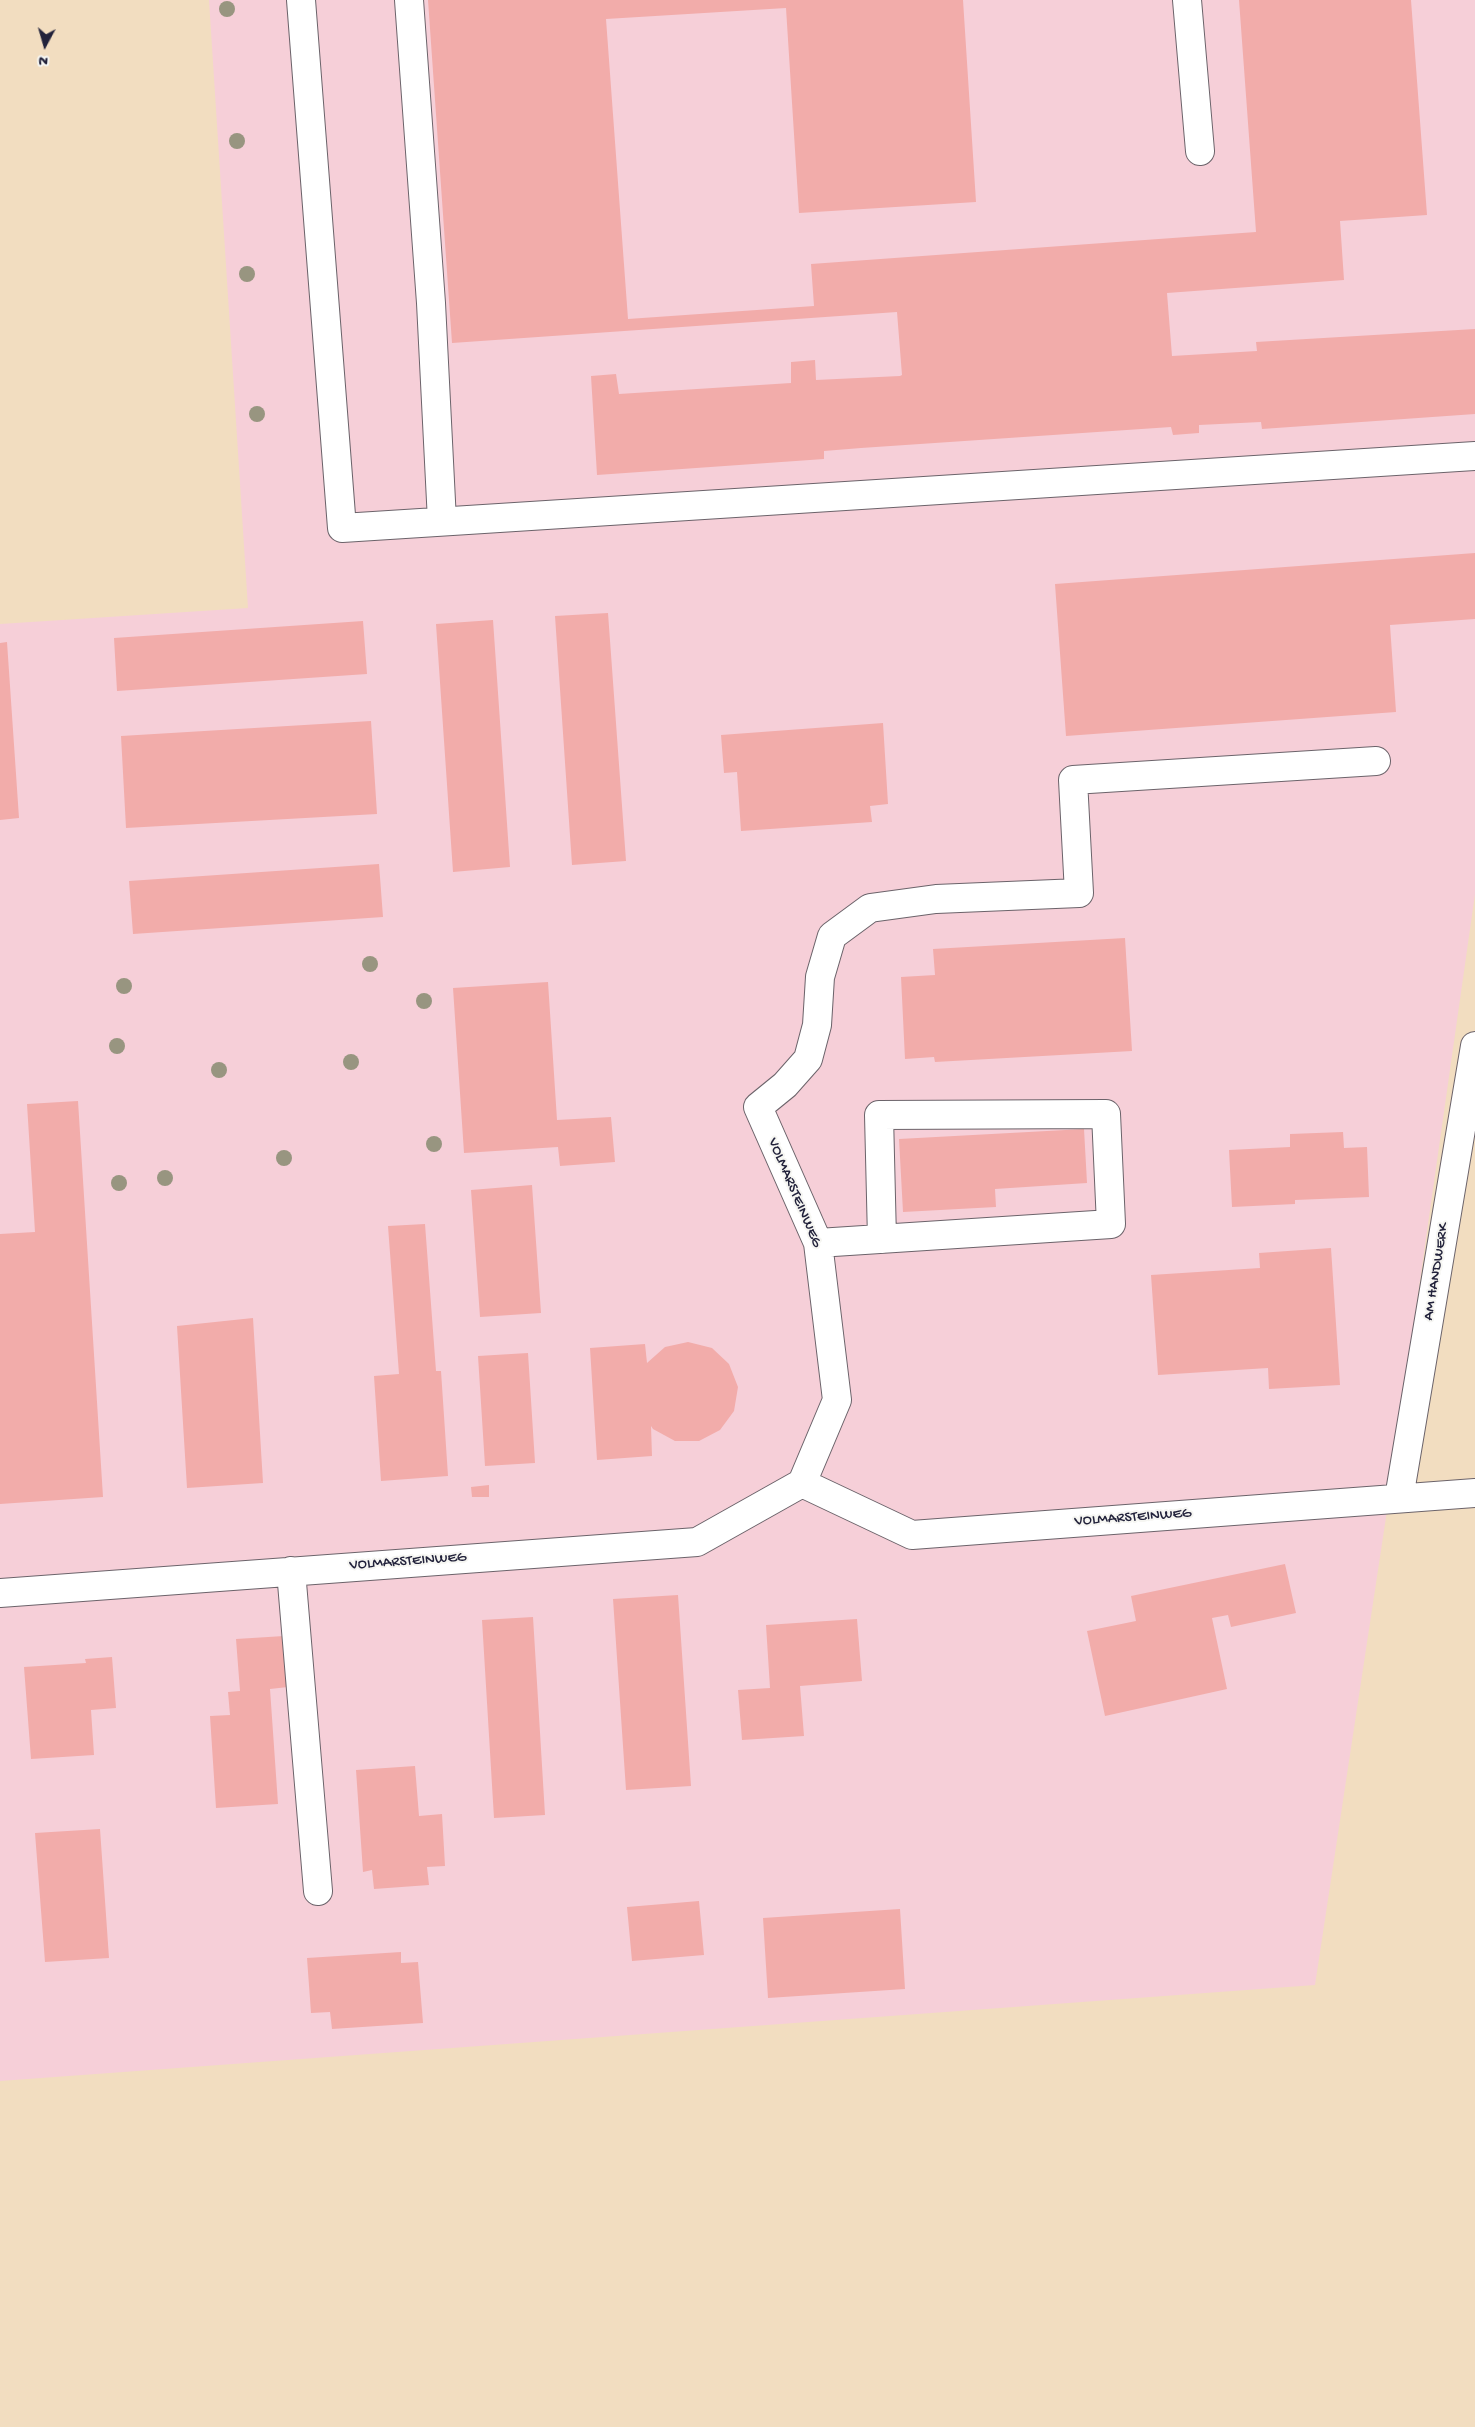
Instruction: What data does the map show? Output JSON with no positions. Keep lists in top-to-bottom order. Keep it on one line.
{"streets":{"street":["VOLMARSTEINWEG","AM HANDWERK"]},"crossings":[["VOLMARSTEINWEG","AM HANDWERK"]],"north":"bottom"}
